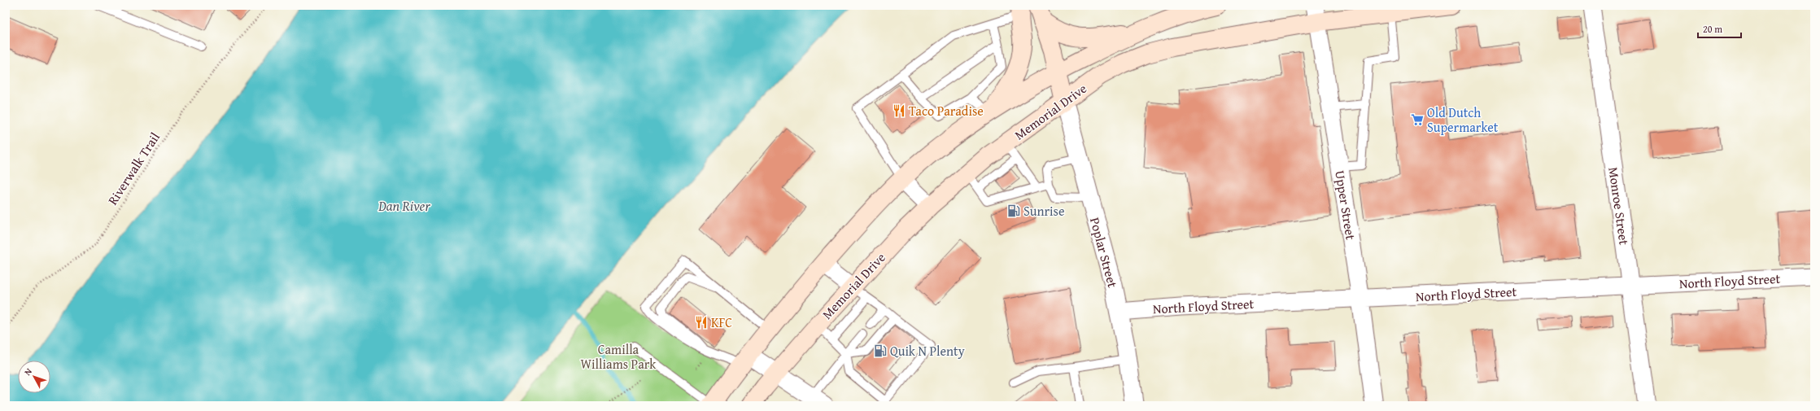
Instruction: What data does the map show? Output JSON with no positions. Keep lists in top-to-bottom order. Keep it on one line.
{"streets":{"main road":["Memorial Drive"],"street":["Upper Street","Monroe Street","Poplar Street","North Floyd Street"],"path":["Riverwalk Trail"]},"crossings":[["Memorial Drive","Upper Street"],["Memorial Drive","Poplar Street"],["Upper Street","North Floyd Street"],["Monroe Street","North Floyd Street"],["Poplar Street","North Floyd Street"]],"water":["Dan River"],"parks":["Camilla Williams Park"],"places":{"restaurant":["Taco Paradise","KFC"],"supermarket":["Old Dutch Supermarket"],"fuel station":["Sunrise","Quik N Plenty"]},"scale_bar":"20 m","north":"top left"}
